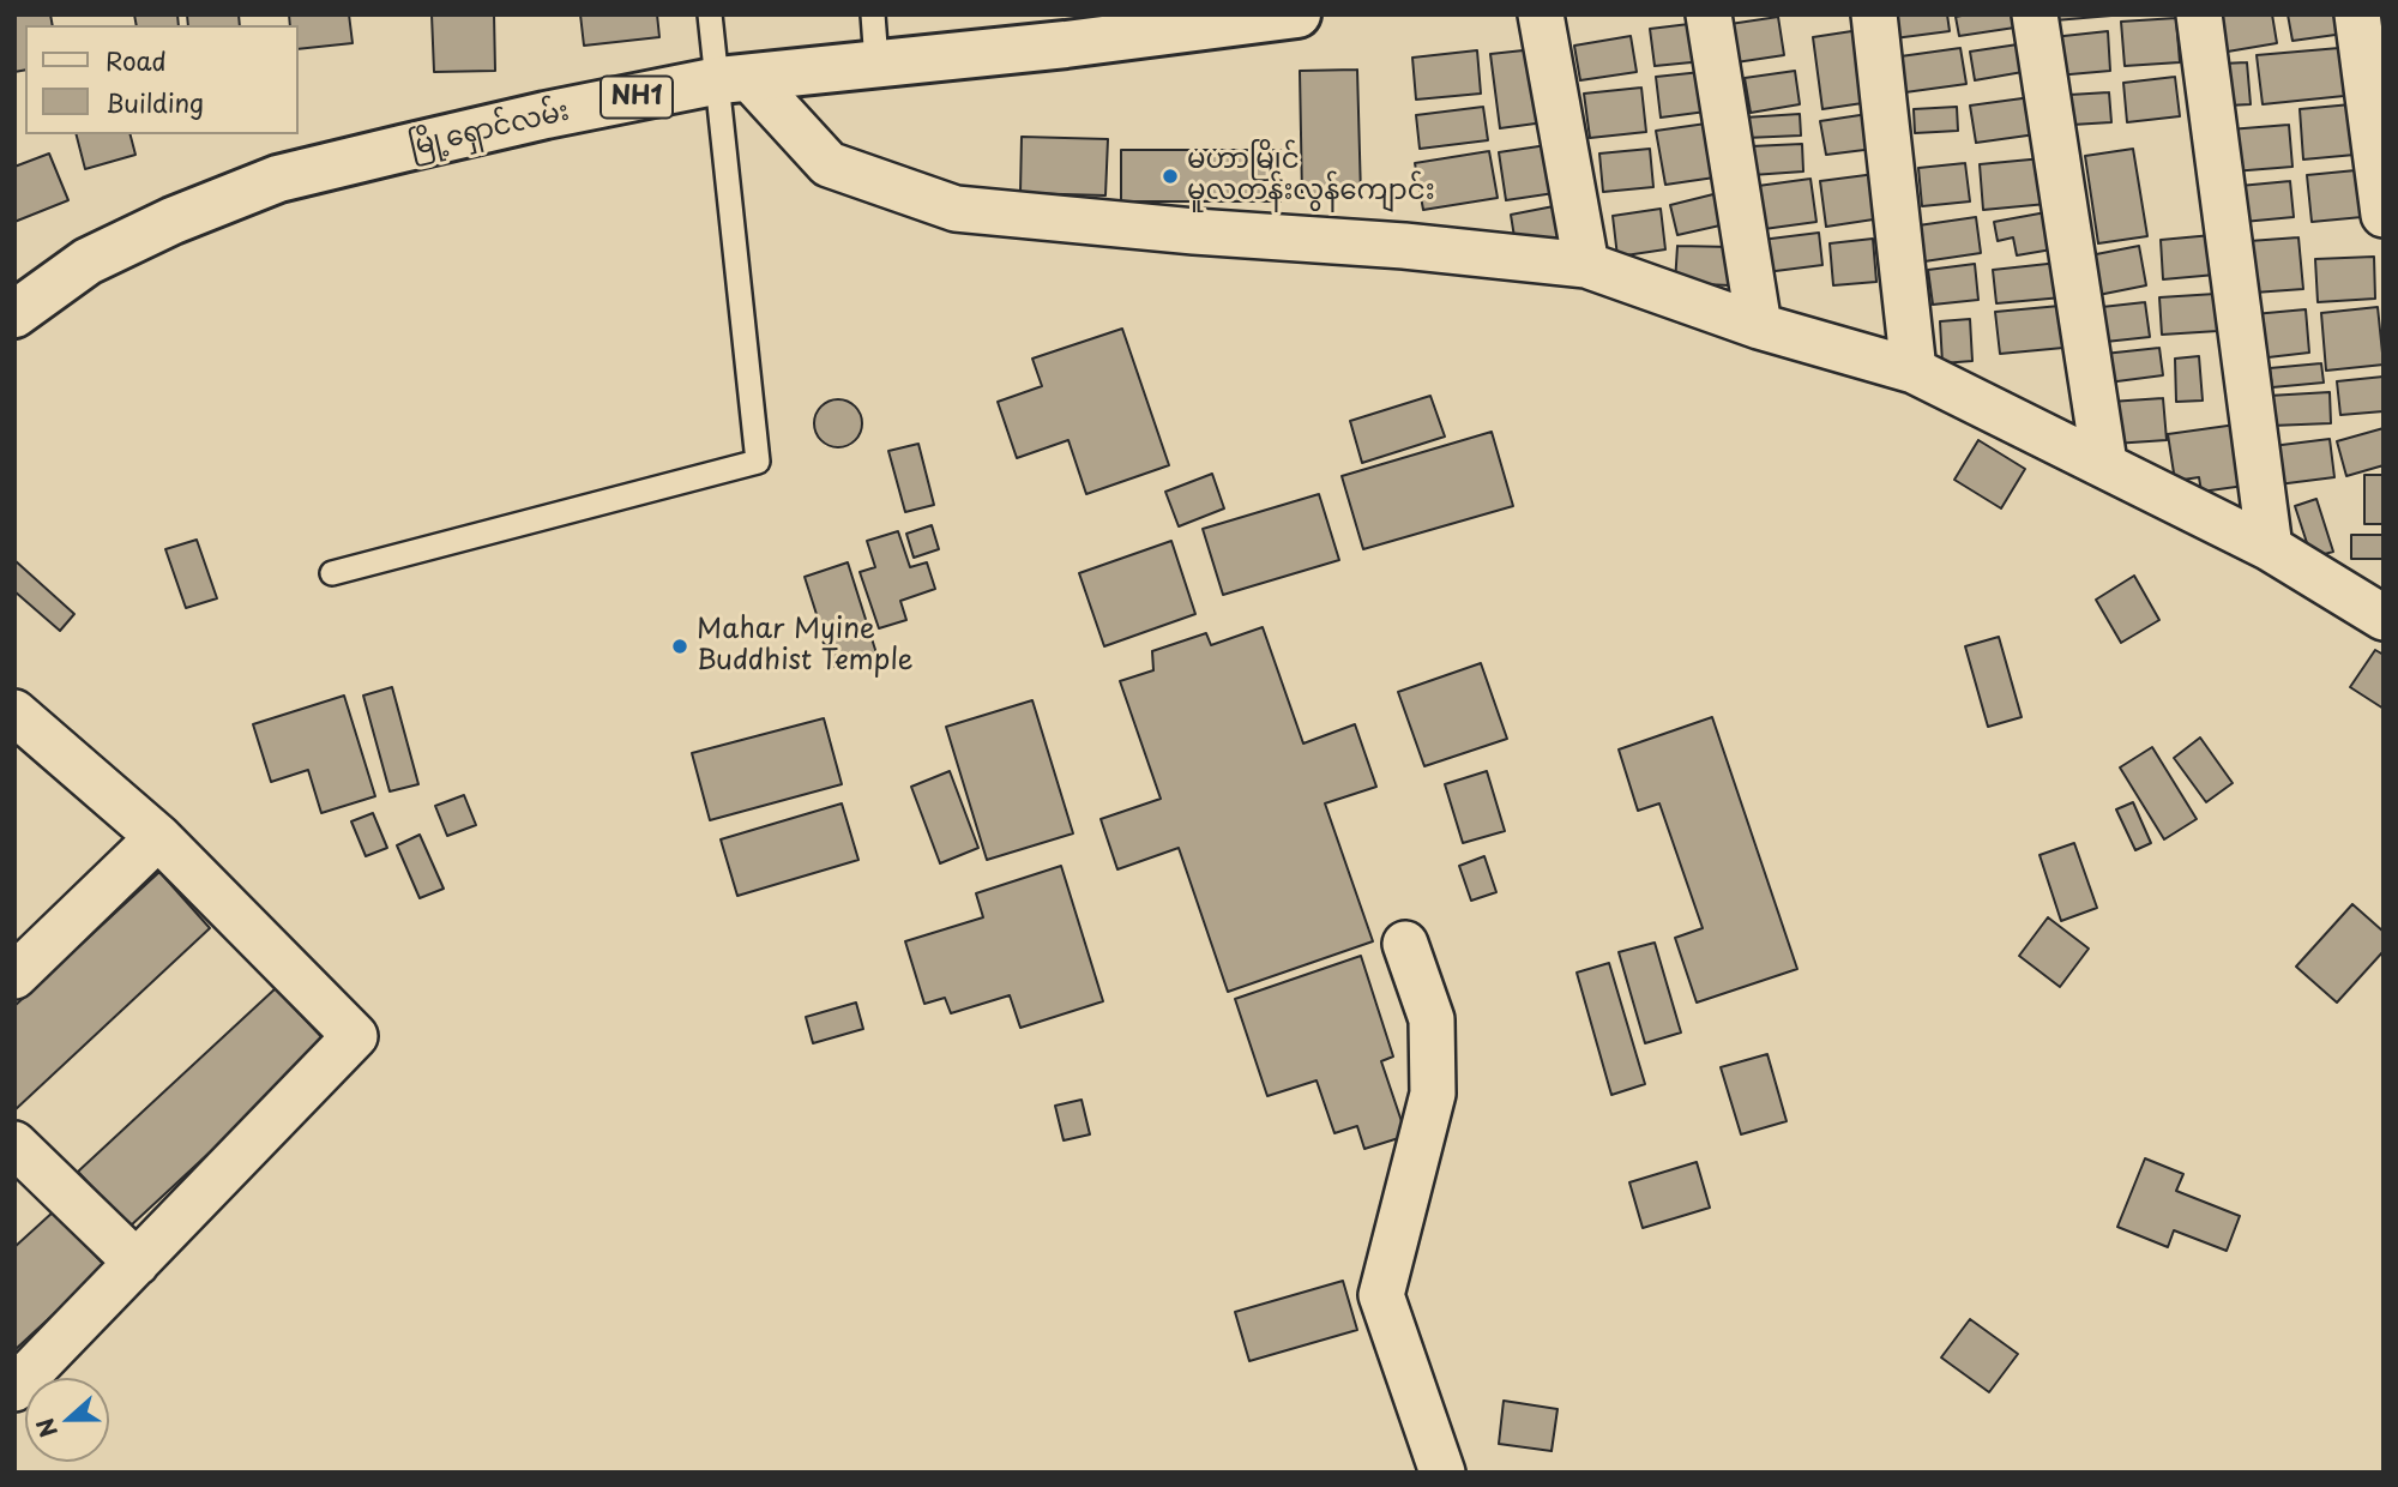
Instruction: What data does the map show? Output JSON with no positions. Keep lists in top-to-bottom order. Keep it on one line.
{"streets":{"highway":["NH1","မြို့ရှောင်လမ်း"]},"places":["မဟာမြိုင် မူလတန်းလွန်ကျောင်း","Mahar Myine Buddhist Temple"],"legend":["Road","Building"],"north":"left"}
